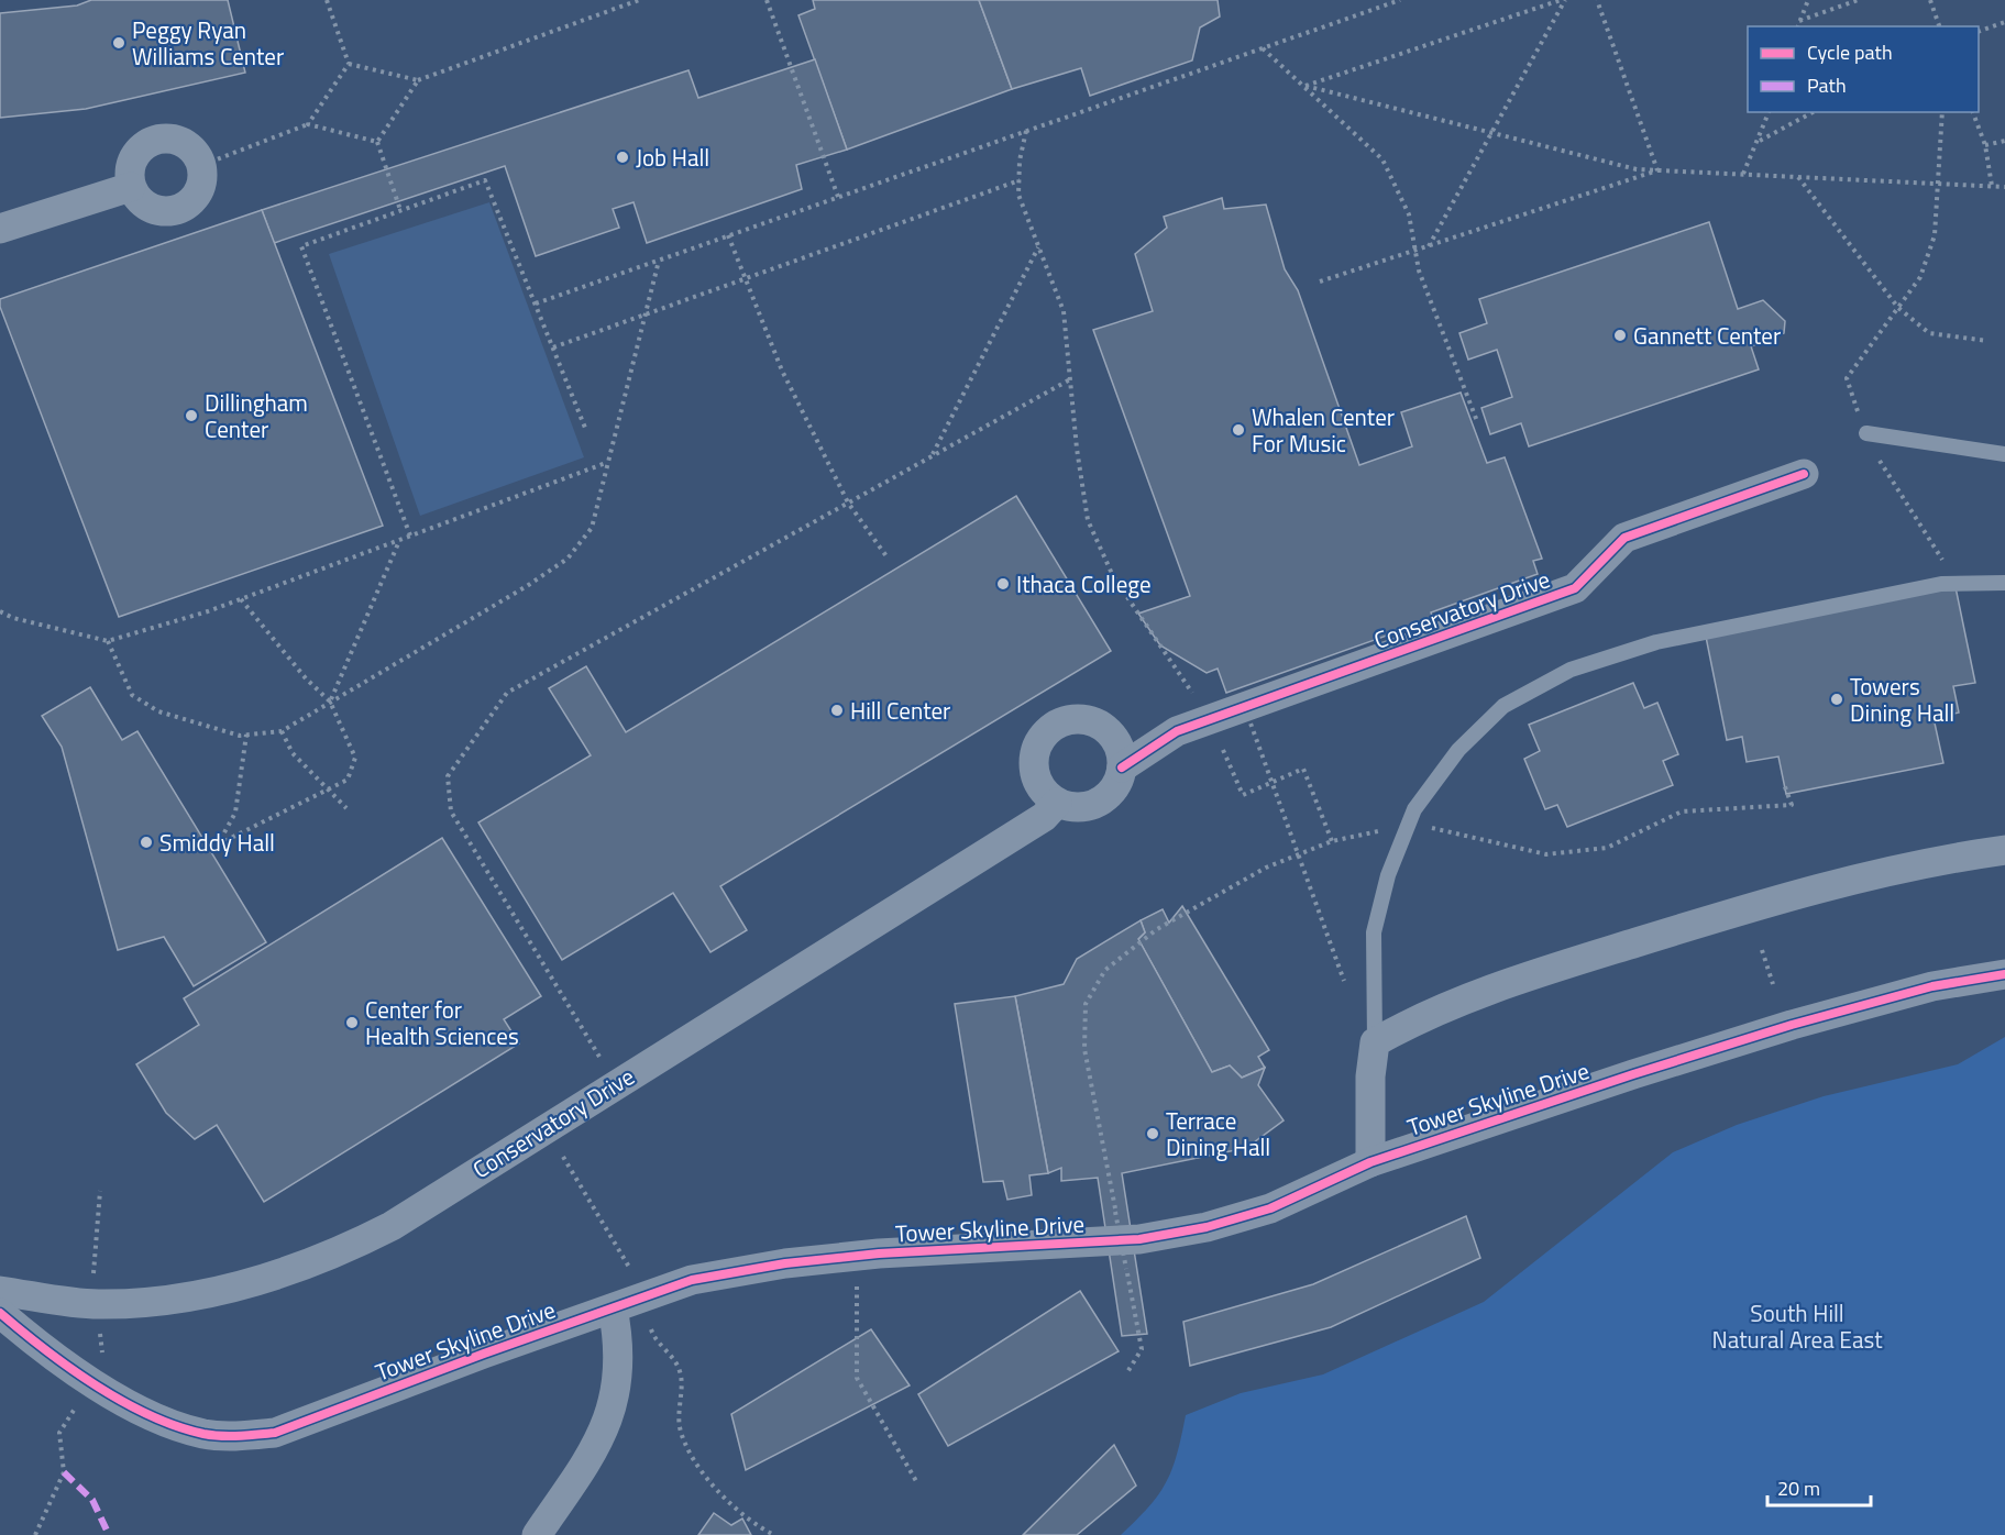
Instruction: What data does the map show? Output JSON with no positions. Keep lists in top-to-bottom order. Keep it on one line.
{"streets":{"street":["Conservatory Drive","Tower Skyline Drive"]},"parks":["South Hill Natural Area East"],"places":["Peggy Ryan Williams Center","Job Hall","Gannett Center","Dillingham Center","Whalen Center For Music","Ithaca College","Towers Dining Hall","Hill Center","Smiddy Hall","Center for Health Sciences","Terrace Dining Hall"],"legend":["Cycle path","Path"],"scale_bar":"20 m"}
